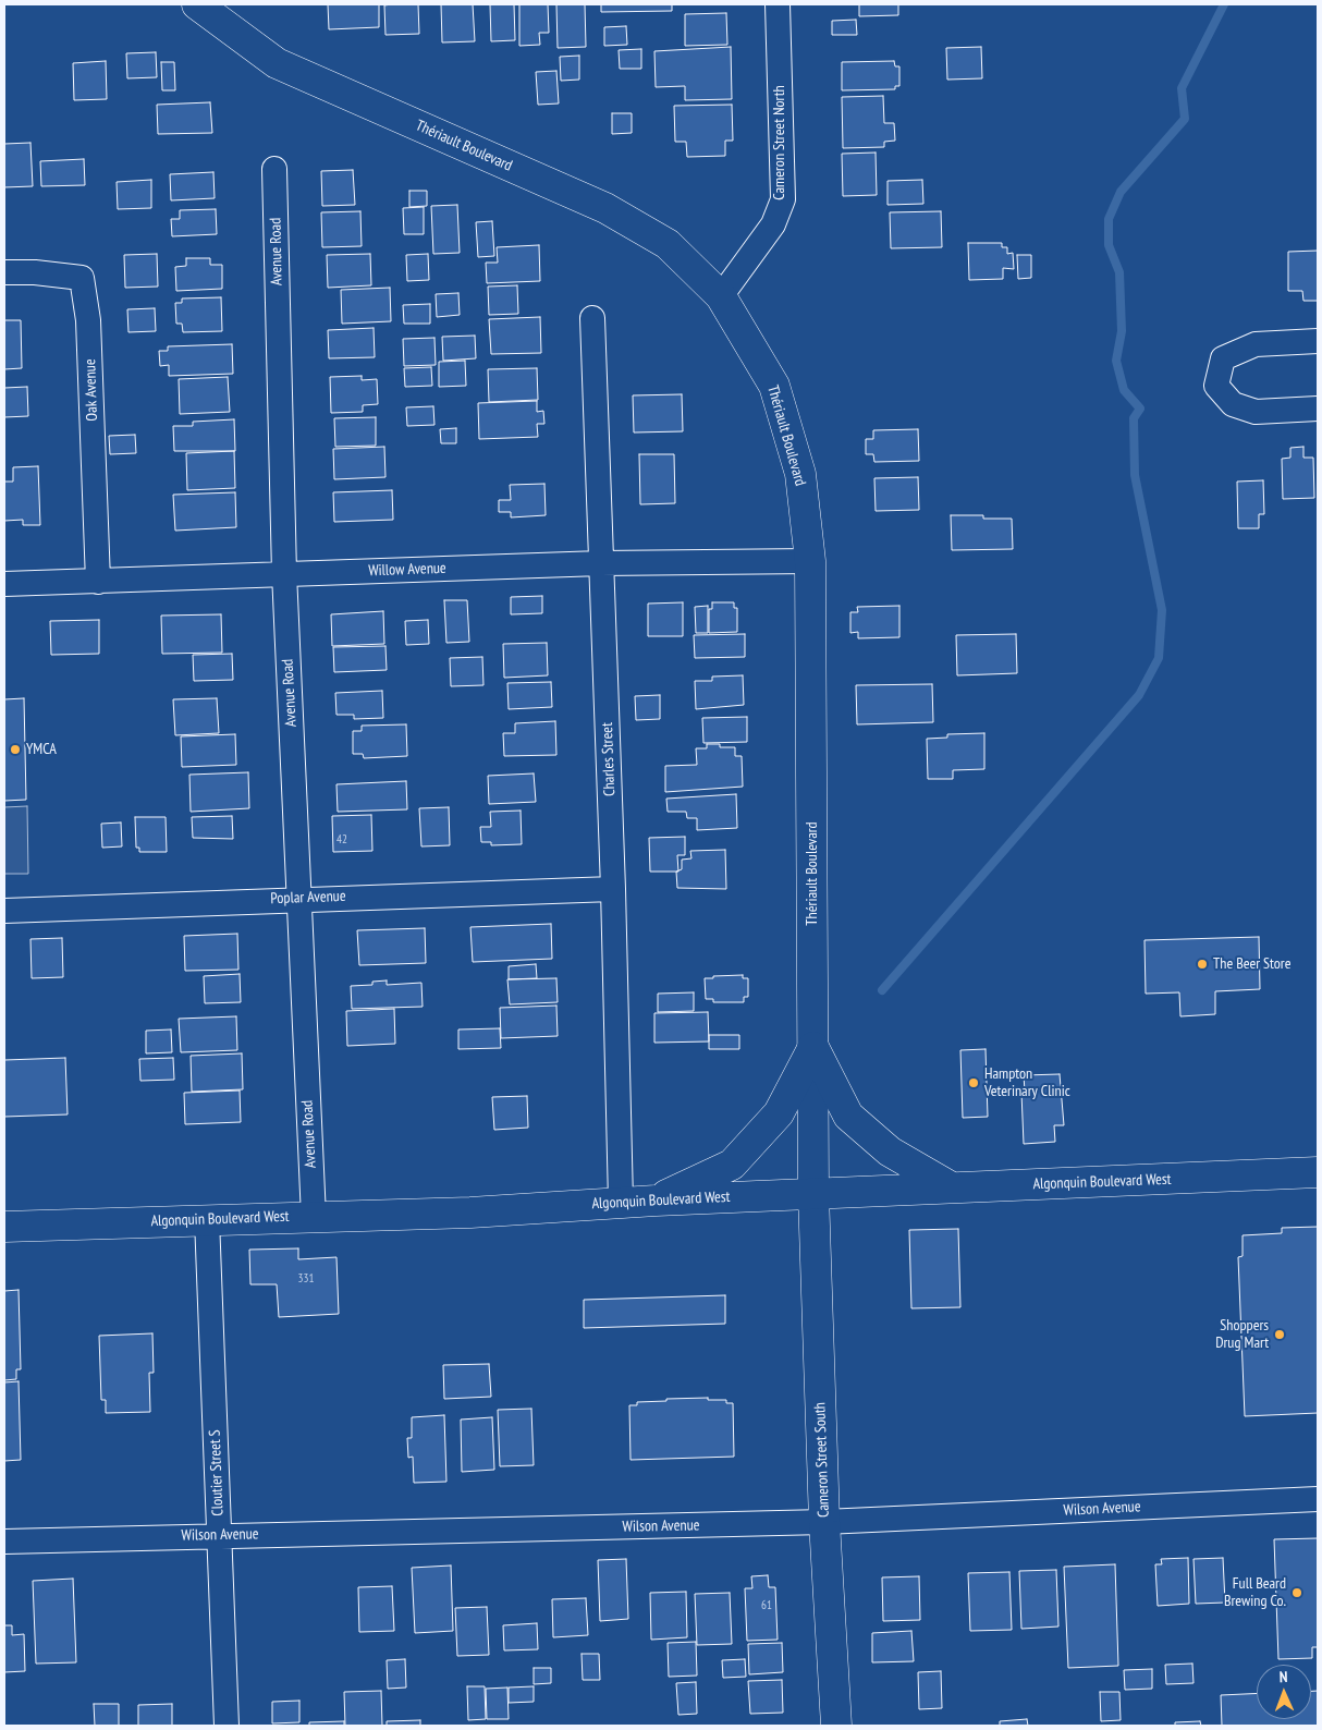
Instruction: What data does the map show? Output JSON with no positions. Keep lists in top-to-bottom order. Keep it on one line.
{"streets":{"main road":["Thériault Boulevard","Algonquin Boulevard West","Cameron Street South"],"street":["Cameron Street North","Avenue Road","Oak Avenue","Willow Avenue","Charles Street","Poplar Avenue","Cloutier Street S","Wilson Avenue"]},"crossings":[["Cameron Street North","Thériault Boulevard"],["Thériault Boulevard","Willow Avenue"],["Thériault Boulevard","Algonquin Boulevard West"],["Thériault Boulevard","Cameron Street South"],["Avenue Road","Willow Avenue"],["Avenue Road","Poplar Avenue"],["Avenue Road","Algonquin Boulevard West"],["Oak Avenue","Willow Avenue"],["Willow Avenue","Charles Street"],["Charles Street","Poplar Avenue"],["Charles Street","Algonquin Boulevard West"],["Algonquin Boulevard West","Cameron Street South"],["Algonquin Boulevard West","Cloutier Street S"],["Cameron Street South","Wilson Avenue"],["Cloutier Street S","Wilson Avenue"]],"places":["YMCA","The Beer Store","Hampton Veterinary Clinic","Shoppers Drug Mart","Full Beard Brewing Co."],"house_numbers":["42","331","61"],"north":"top"}
